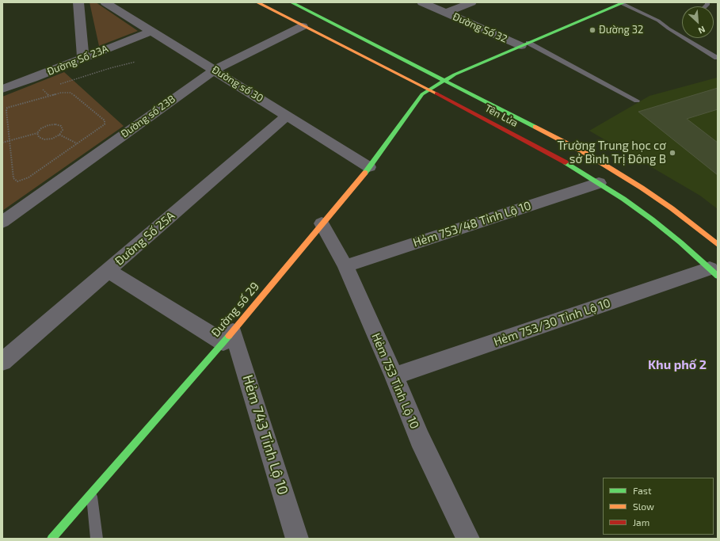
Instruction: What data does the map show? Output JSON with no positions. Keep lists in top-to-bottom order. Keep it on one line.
{"streets":{"main road":["Tên Lửa","Đường số 29"],"street":["Đường Số 32","Đường Số 23A","Đường số 30","Đường số 23B","Hẻm 753/48 Tỉnh Lộ 10","Đường Số 25A","Hẻm 753/30 Tỉnh Lộ 10","Hẻm 753 Tỉnh Lộ 10","Hẻm 743 Tỉnh Lộ 10"]},"crossings":[["Đường Số 23A","Đường số 30"],["Đường số 30","Đường số 23B"],["Đường số 30","Đường Số 25A"],["Đường số 30","Đường số 29"],["Tên Lửa","Đường số 23B"],["Tên Lửa","Hẻm 753/48 Tỉnh Lộ 10"],["Tên Lửa","Đường số 29"],["Tên Lửa","Hẻm 753/30 Tỉnh Lộ 10"],["Hẻm 753/48 Tỉnh Lộ 10","Hẻm 753 Tỉnh Lộ 10"],["Đường số 29","Hẻm 753 Tỉnh Lộ 10"],["Đường số 29","Hẻm 743 Tỉnh Lộ 10"],["Hẻm 753/30 Tỉnh Lộ 10","Hẻm 753 Tỉnh Lộ 10"]],"districts":["Khu phố 2"],"places":["Đường 32","Trường Trung học cơ sở Bình Trị Đông B"],"legend":["Fast","Slow","Jam"],"north":"bottom right"}
